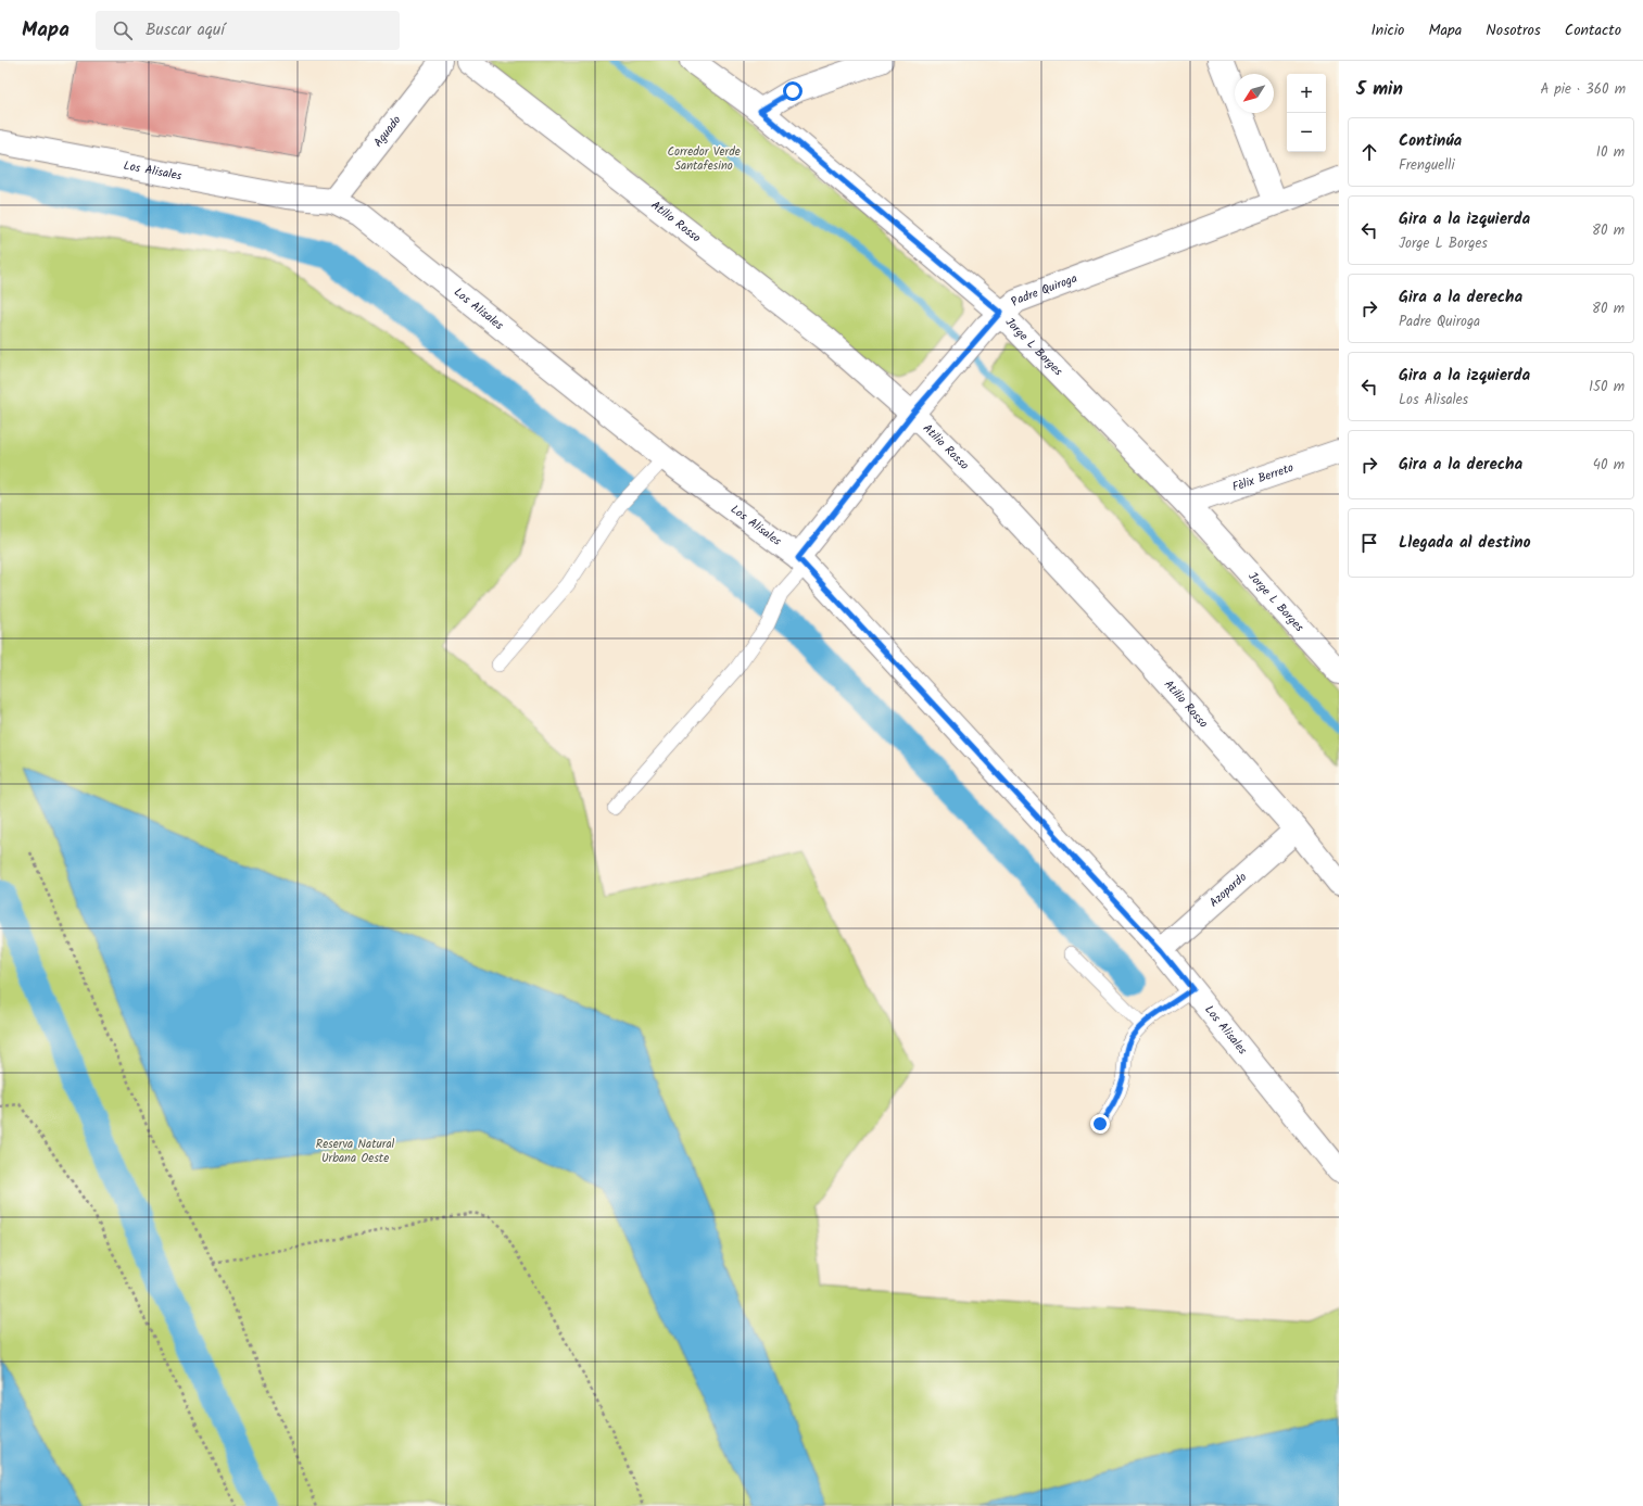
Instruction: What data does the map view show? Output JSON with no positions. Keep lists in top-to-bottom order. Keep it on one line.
{"streets":{"street":["Aguado","Los Alisales","Atilio Rosso","Padre Quiroga","Jorge L Borges","Fèlix Berreto","Azopardo"]},"crossings":[["Aguado","Los Alisales"],["Los Alisales","Padre Quiroga"],["Los Alisales","Azopardo"],["Atilio Rosso","Padre Quiroga"],["Atilio Rosso","Azopardo"],["Padre Quiroga","Jorge L Borges"],["Jorge L Borges","Fèlix Berreto"]],"parks":["Corredor Verde Santafesino","Reserva Natural Urbana Oeste"],"north":"bottom left","page":{"header":"Mapa","search":"Buscar aquí","nav":["Inicio","Mapa","Nosotros","Contacto"],"heading":["5 min","A pie · 360 m"],"map_buttons":["+","−"],"list":[["Continúa","Frenguelli","10 m"],["Gira a la izquierda","Jorge L Borges","80 m"],["Gira a la derecha","Padre Quiroga","80 m"],["Gira a la izquierda","Los Alisales","150 m"],["Gira a la derecha","40 m"],"Llegada al destino"]}}
